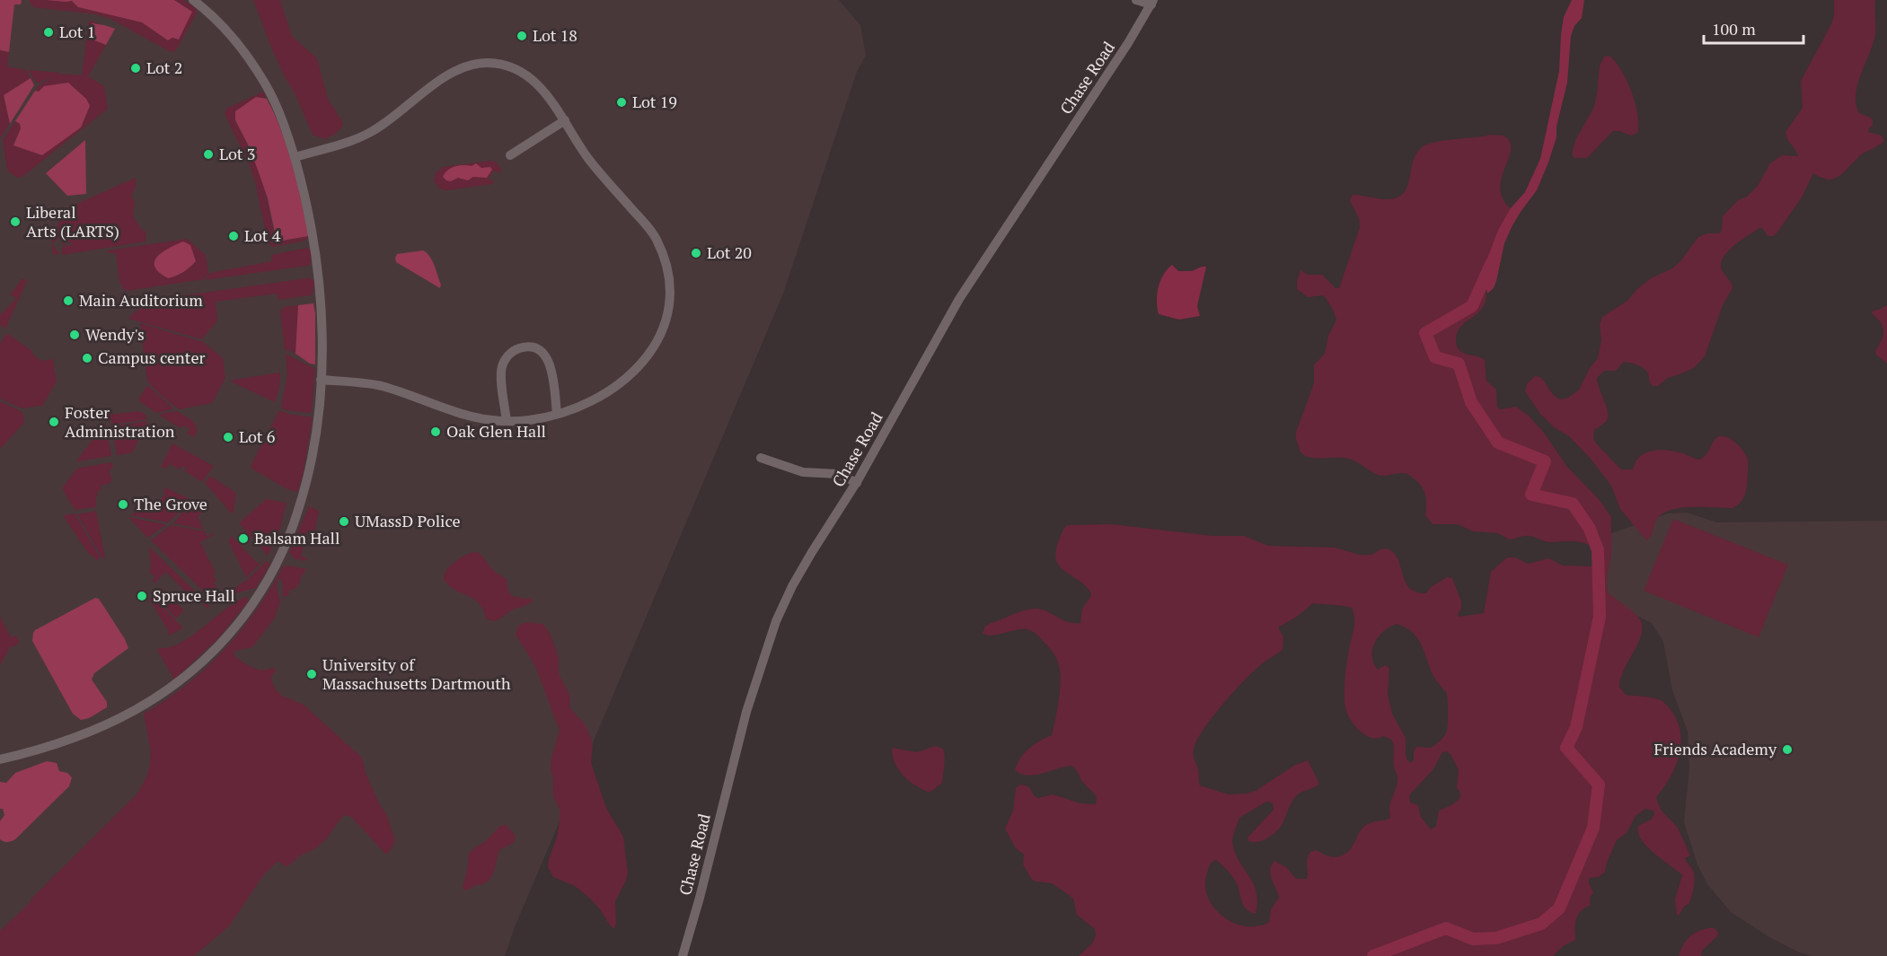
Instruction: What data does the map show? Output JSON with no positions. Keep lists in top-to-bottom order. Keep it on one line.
{"streets":{"street":["Chase Road"]},"places":["Lot 1","Lot 18","Lot 2","Lot 19","Lot 3","Liberal Arts (LARTS)","Lot 4","Lot 20","Main Auditorium","Wendy's","Campus center","Foster Administration","Oak Glen Hall","Lot 6","The Grove","UMassD Police","Balsam Hall","Spruce Hall","University of Massachusetts Dartmouth","Friends Academy"],"scale_bar":"100 m"}
